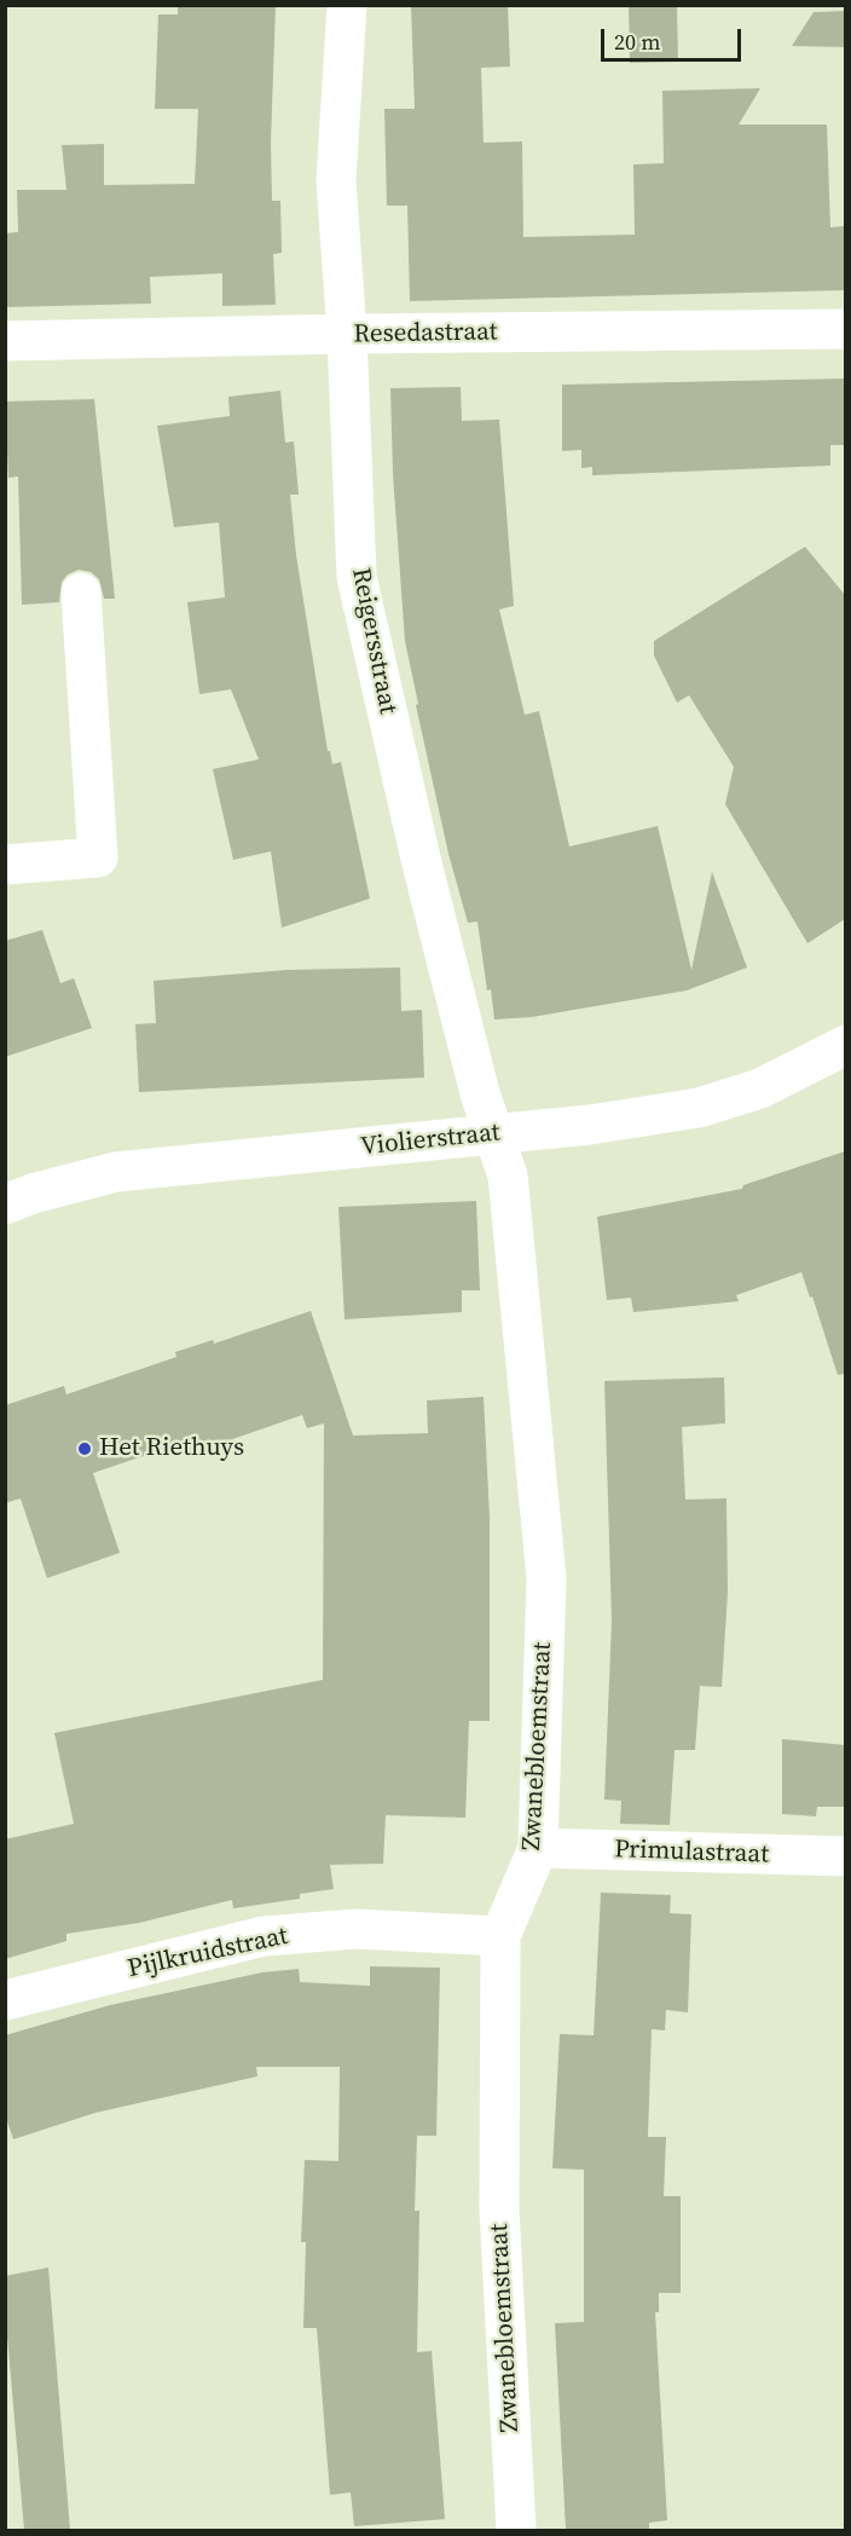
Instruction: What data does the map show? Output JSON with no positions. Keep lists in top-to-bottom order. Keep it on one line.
{"streets":{"street":["Resedastraat","Reigersstraat","Violierstraat","Zwanebloemstraat","Primulastraat","Pijlkruidstraat"]},"crossings":[["Resedastraat","Reigersstraat"],["Reigersstraat","Violierstraat"],["Reigersstraat","Zwanebloemstraat"],["Violierstraat","Zwanebloemstraat"],["Zwanebloemstraat","Primulastraat"],["Zwanebloemstraat","Pijlkruidstraat"]],"places":["Het Riethuys"],"scale_bar":"20 m"}
